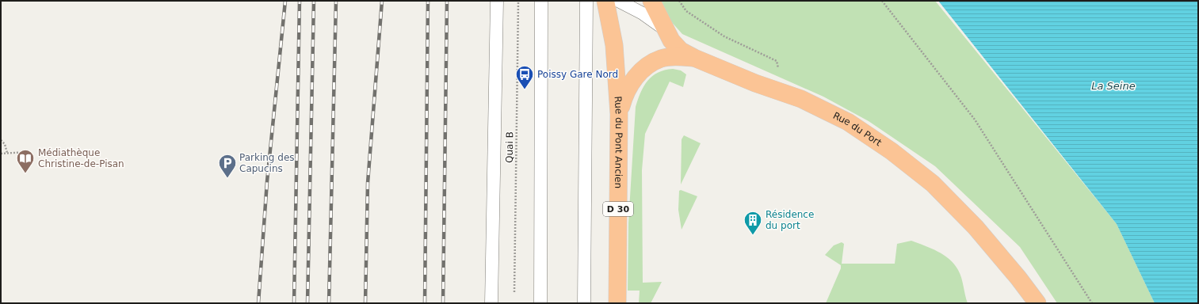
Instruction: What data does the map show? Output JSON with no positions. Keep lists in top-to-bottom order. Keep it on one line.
{"streets":{"main road":["Rue du Port","Rue du Pont Ancien","D 30"],"path":["Quai B"]},"crossings":[["Rue du Port","D 30"],["Rue du Pont Ancien","D 30"]],"water":["La Seine"],"places":{"bus stop":["Poissy Gare Nord"],"library":["Médiathèque Christine-de-Pisan"],"parking":["Parking des Capucins"],"building":["Résidence du port"]}}
